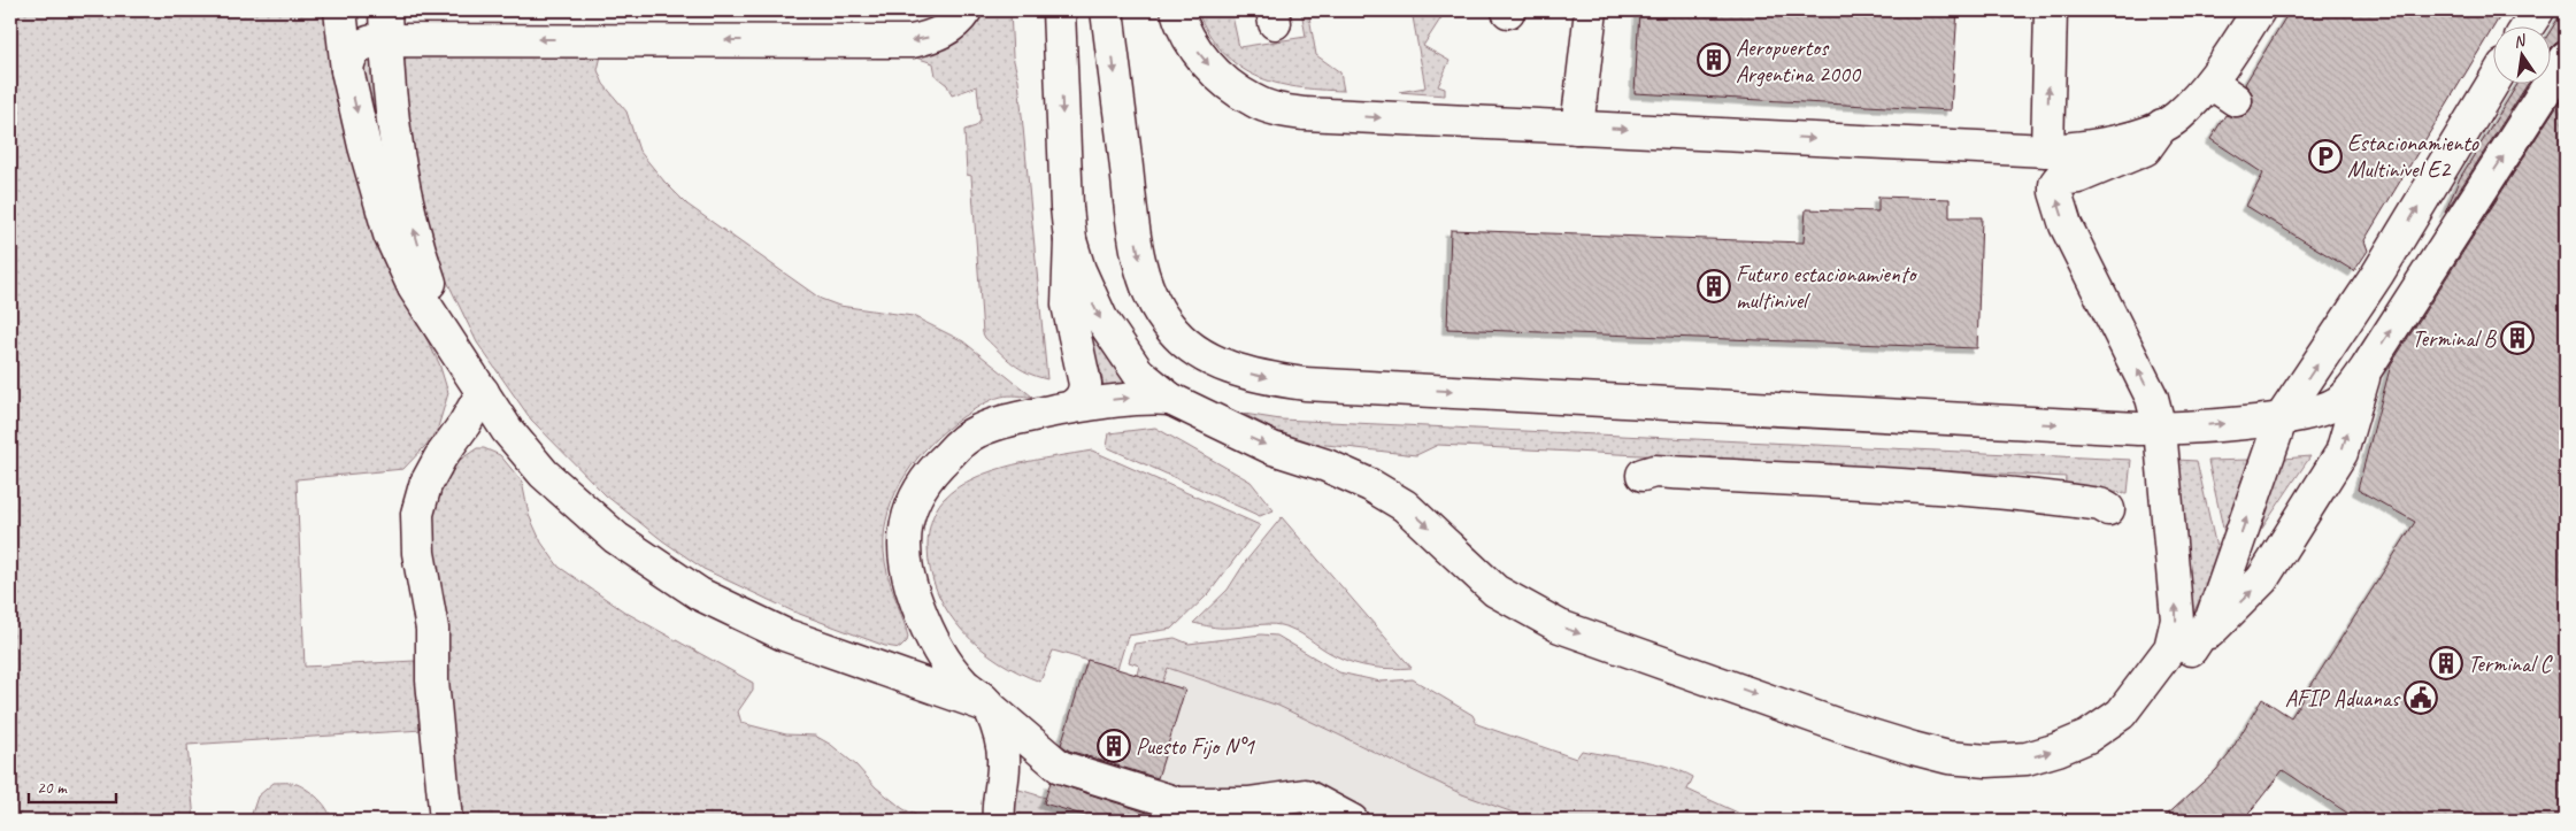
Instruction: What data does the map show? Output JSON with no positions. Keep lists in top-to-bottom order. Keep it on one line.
{"places":{"building":["Aeropuertos Argentina 2000","Futuro estacionamiento multinivel","Terminal B","Terminal C","Puesto Fijo N°1"],"parking":["Estacionamiento Multinivel E2"],"public building":["AFIP Aduanas"]},"scale_bar":"20 m","north":"top"}
